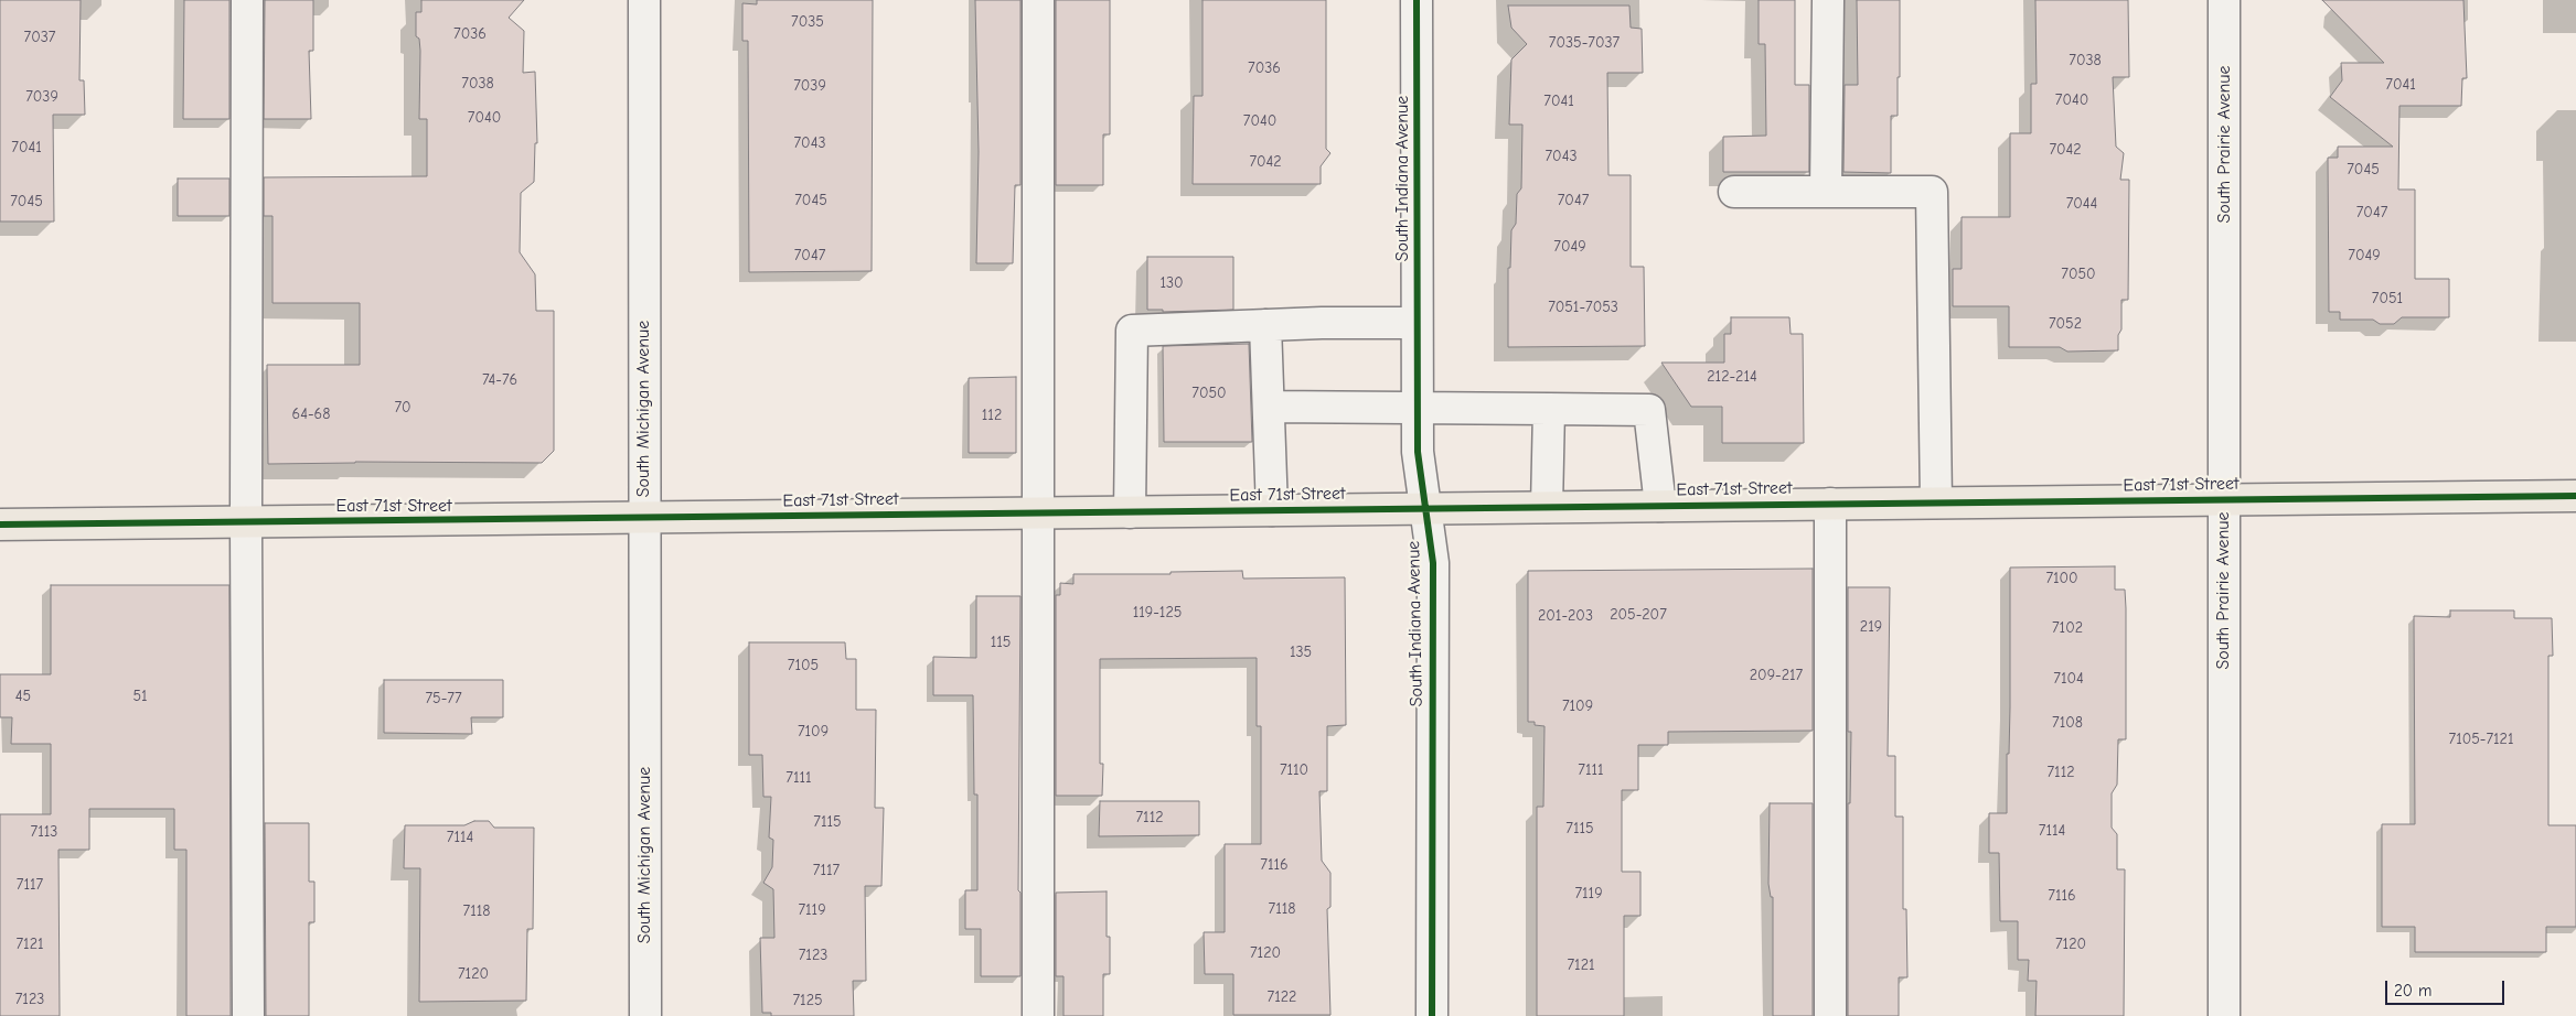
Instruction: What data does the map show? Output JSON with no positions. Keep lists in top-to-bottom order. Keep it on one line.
{"streets":{"main road":["East 71st Street"],"street":["South Prairie Avenue","South Indiana Avenue","South Michigan Avenue"]},"crossings":[["South Prairie Avenue","East 71st Street"],["South Indiana Avenue","East 71st Street"],["South Michigan Avenue","East 71st Street"]],"house_numbers":["7035","7036","7037","7035-7037","7038","7036","7038","7041","7039","7039","7040","7041","7040","7040","7043","7041","7042","7043","7042","7045","7045","7047","7045","7044","7047","7049","7047","7049","7050","130","7051","7051-7053","7052","212-214","74-76","7050","70","64-68","112","7100","119-125","205-207","201-203","219","7102","115","135","7105","209-217","7104","45","51","75-77","7109","7108","7109","7105-7121","7110","7111","7112","7111","7112","7115","7115","7114","7113","7114","7116","7117","7117","7119","7116","7118","7119","7118","7121","7120","7120","7123","7121","7120","7122","7123","7125"],"scale_bar":"20 m"}
